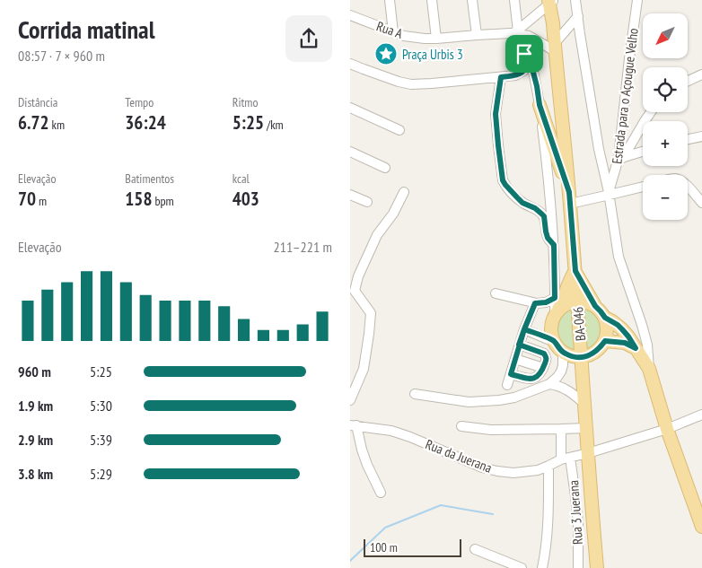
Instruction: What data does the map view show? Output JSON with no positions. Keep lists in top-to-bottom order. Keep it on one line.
{"streets":{"main road":["BA-046"],"street":["Rua A","Estrada para o Açougue Velho","Rua da Juerana","Rua 3 Juerana"]},"crossings":[["Rua A","BA-046"],["BA-046","Rua da Juerana"],["Rua da Juerana","Rua 3 Juerana"]],"places":{"place":["Praça Urbis 3"]},"scale_bar":"100 m","north":"bottom left","page":{"heading":["Corrida matinal","08:57 · 7 × 960 m"],"map_buttons":["+","−"],"stats":[["Distância","6.72 km"],["Tempo","36:24"],["Ritmo","5:25 /km"],["Elevação","70 m"],["Batimentos","158 bpm"],["kcal","403"]],"chart":["Elevação","211–221 m"],"list":[{"name":"960 m","note":"5:25"},{"name":"1.9 km","note":"5:30"},{"name":"2.9 km","note":"5:39"},{"name":"3.8 km","note":"5:29"}],"scale":"100 m"}}
